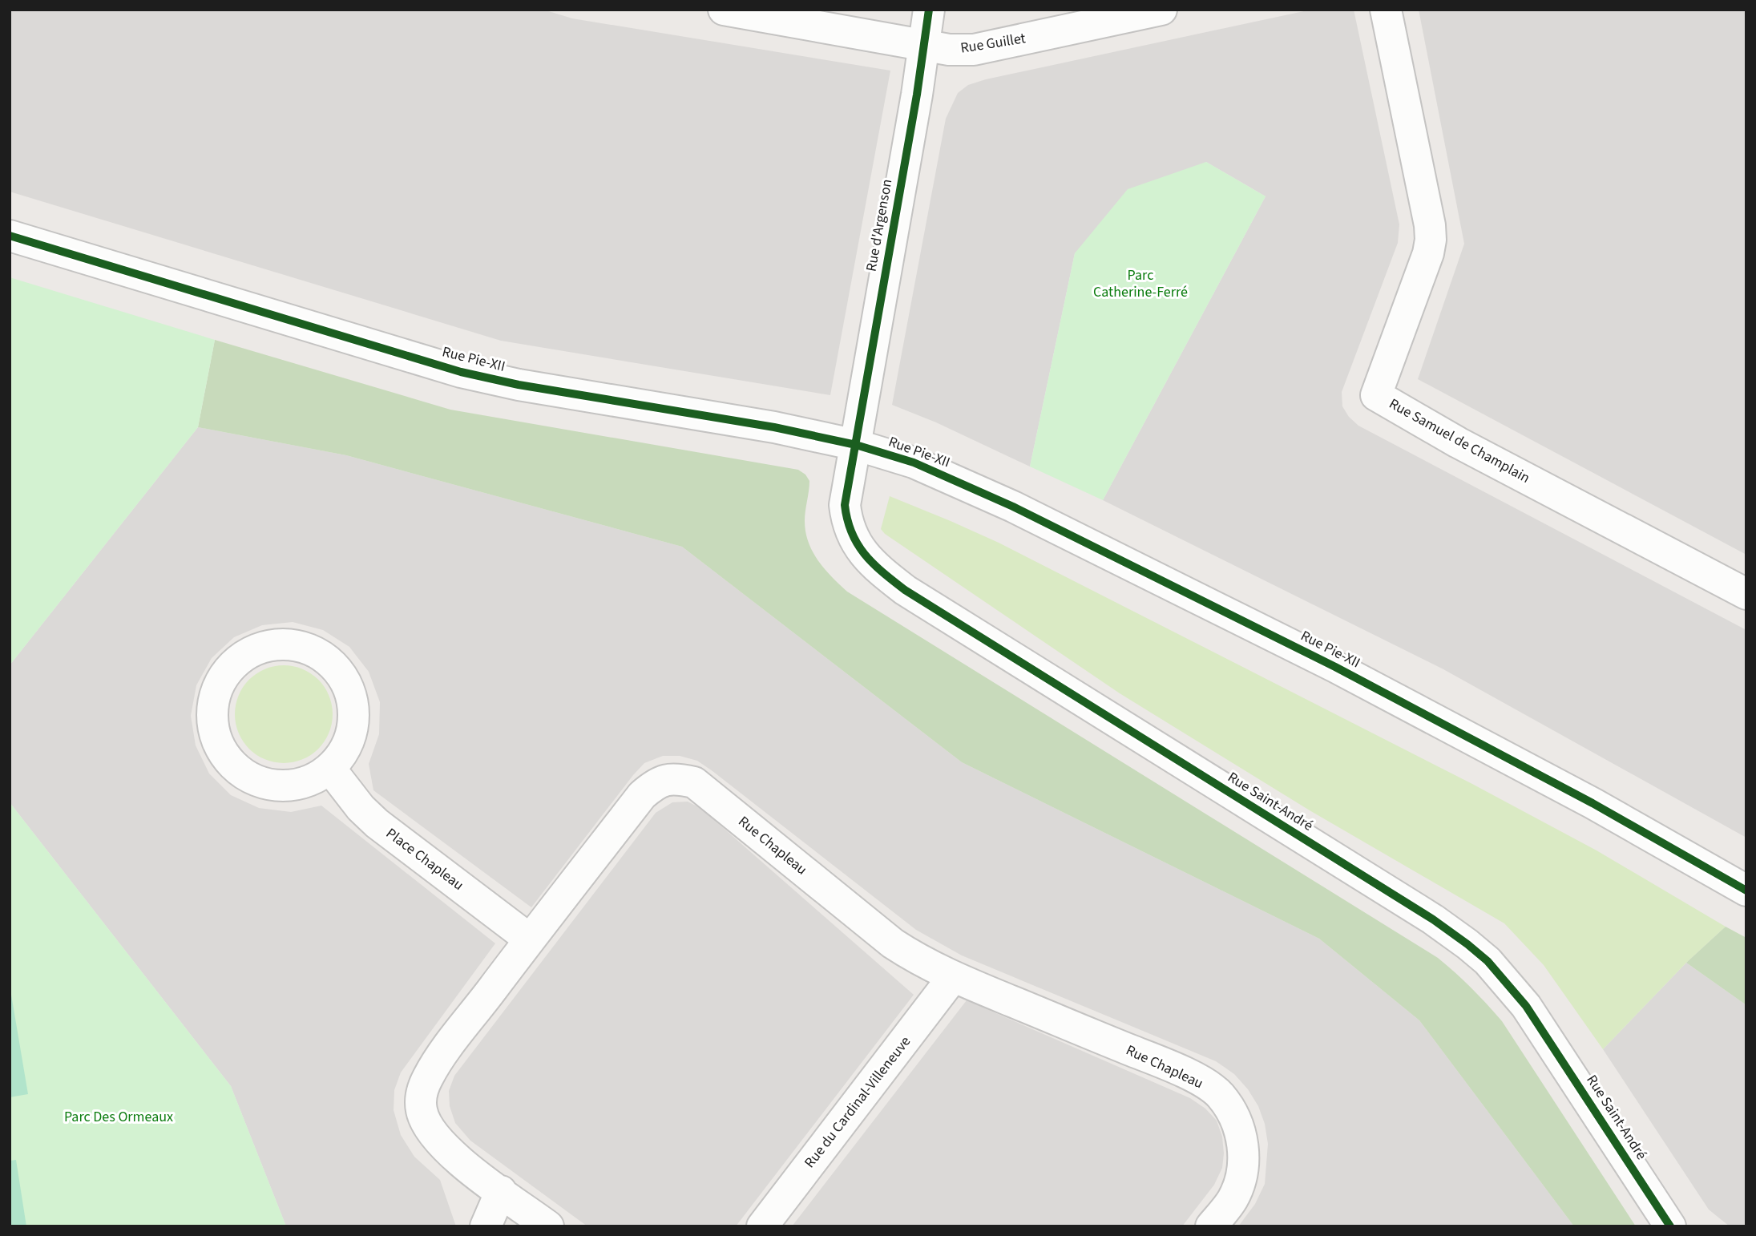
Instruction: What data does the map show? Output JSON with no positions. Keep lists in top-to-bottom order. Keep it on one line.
{"streets":{"street":["Rue Guillet","Rue d'Argenson","Rue Pie-XII","Rue Samuel de Champlain","Rue Saint-André","Rue Chapleau","Place Chapleau","Rue du Cardinal-Villeneuve"]},"crossings":[["Rue Guillet","Rue d'Argenson"],["Rue d'Argenson","Rue Pie-XII"],["Rue d'Argenson","Rue Saint-André"],["Rue Pie-XII","Rue Saint-André"],["Rue Chapleau","Place Chapleau"],["Rue Chapleau","Rue du Cardinal-Villeneuve"]],"parks":["Parc Catherine-Ferré","Parc Des Ormeaux"]}
